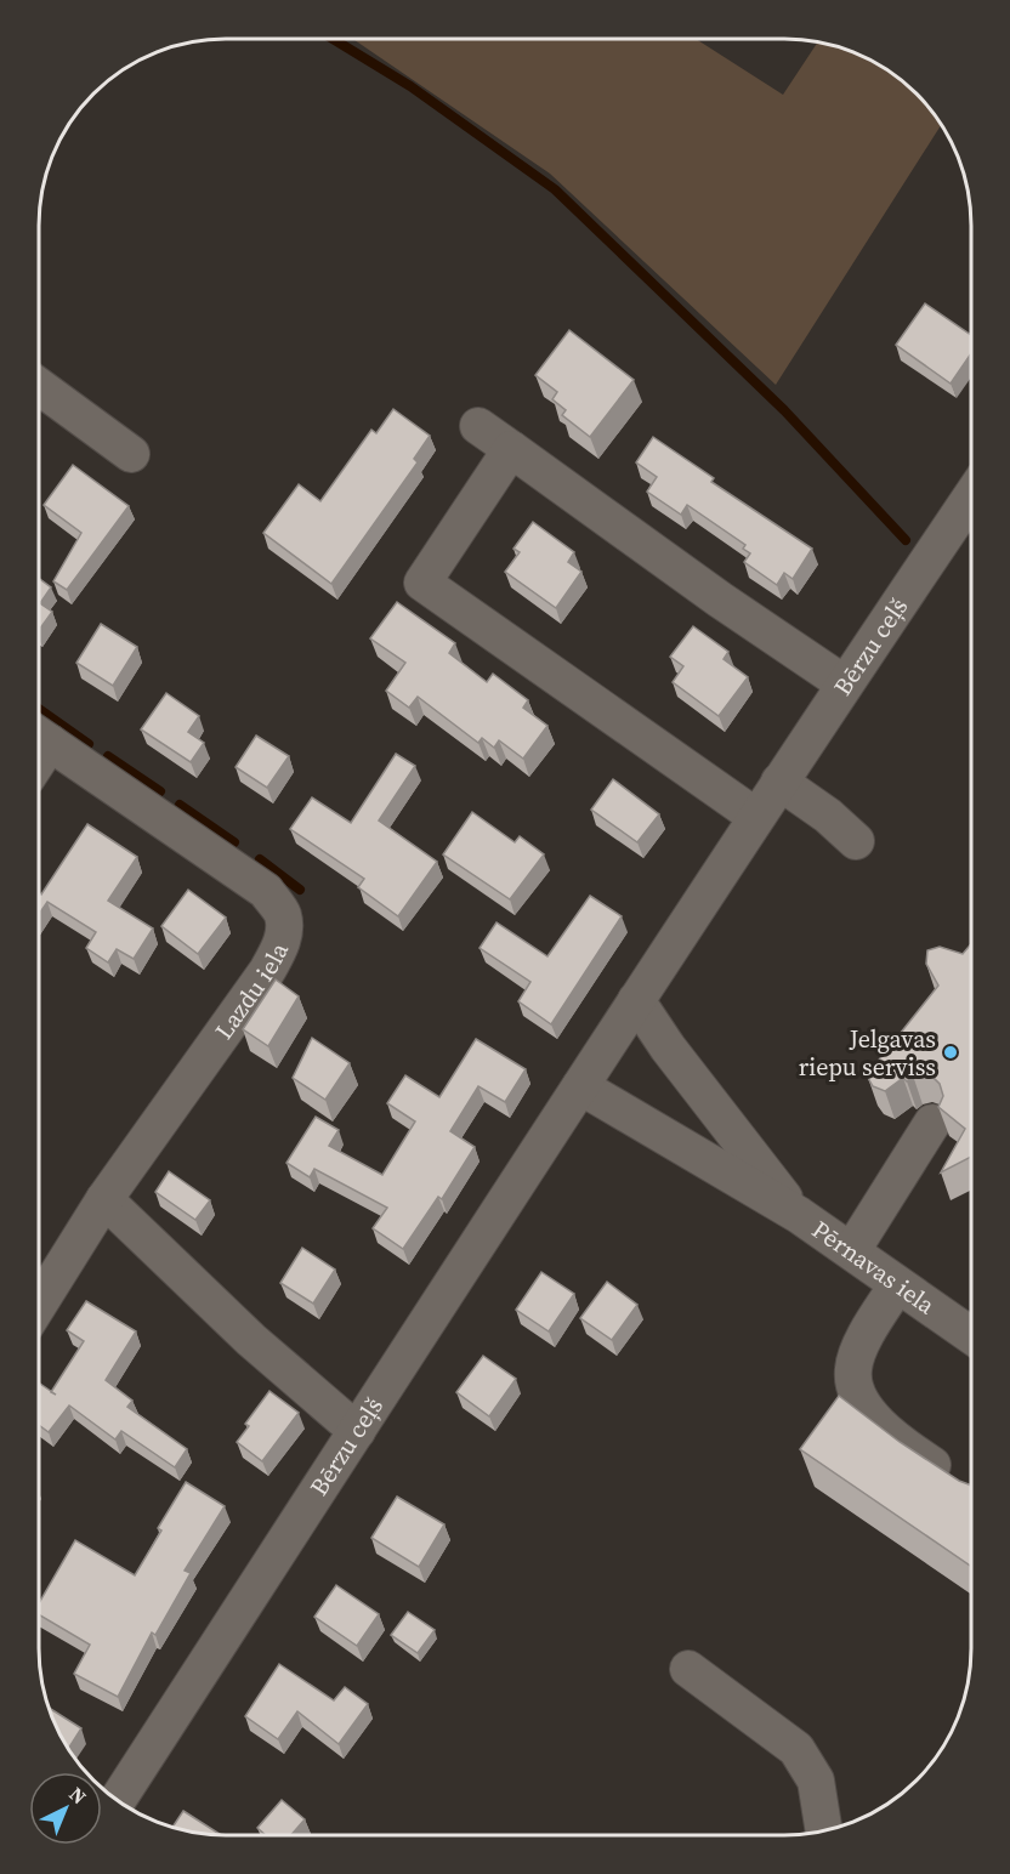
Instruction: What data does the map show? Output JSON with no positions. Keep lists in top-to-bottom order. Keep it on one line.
{"streets":{"street":["Bērzu ceļš","Lazdu iela","Pērnavas iela"]},"crossings":[["Bērzu ceļš","Pērnavas iela"]],"places":["Jelgavas riepu serviss"],"north":"top right"}
